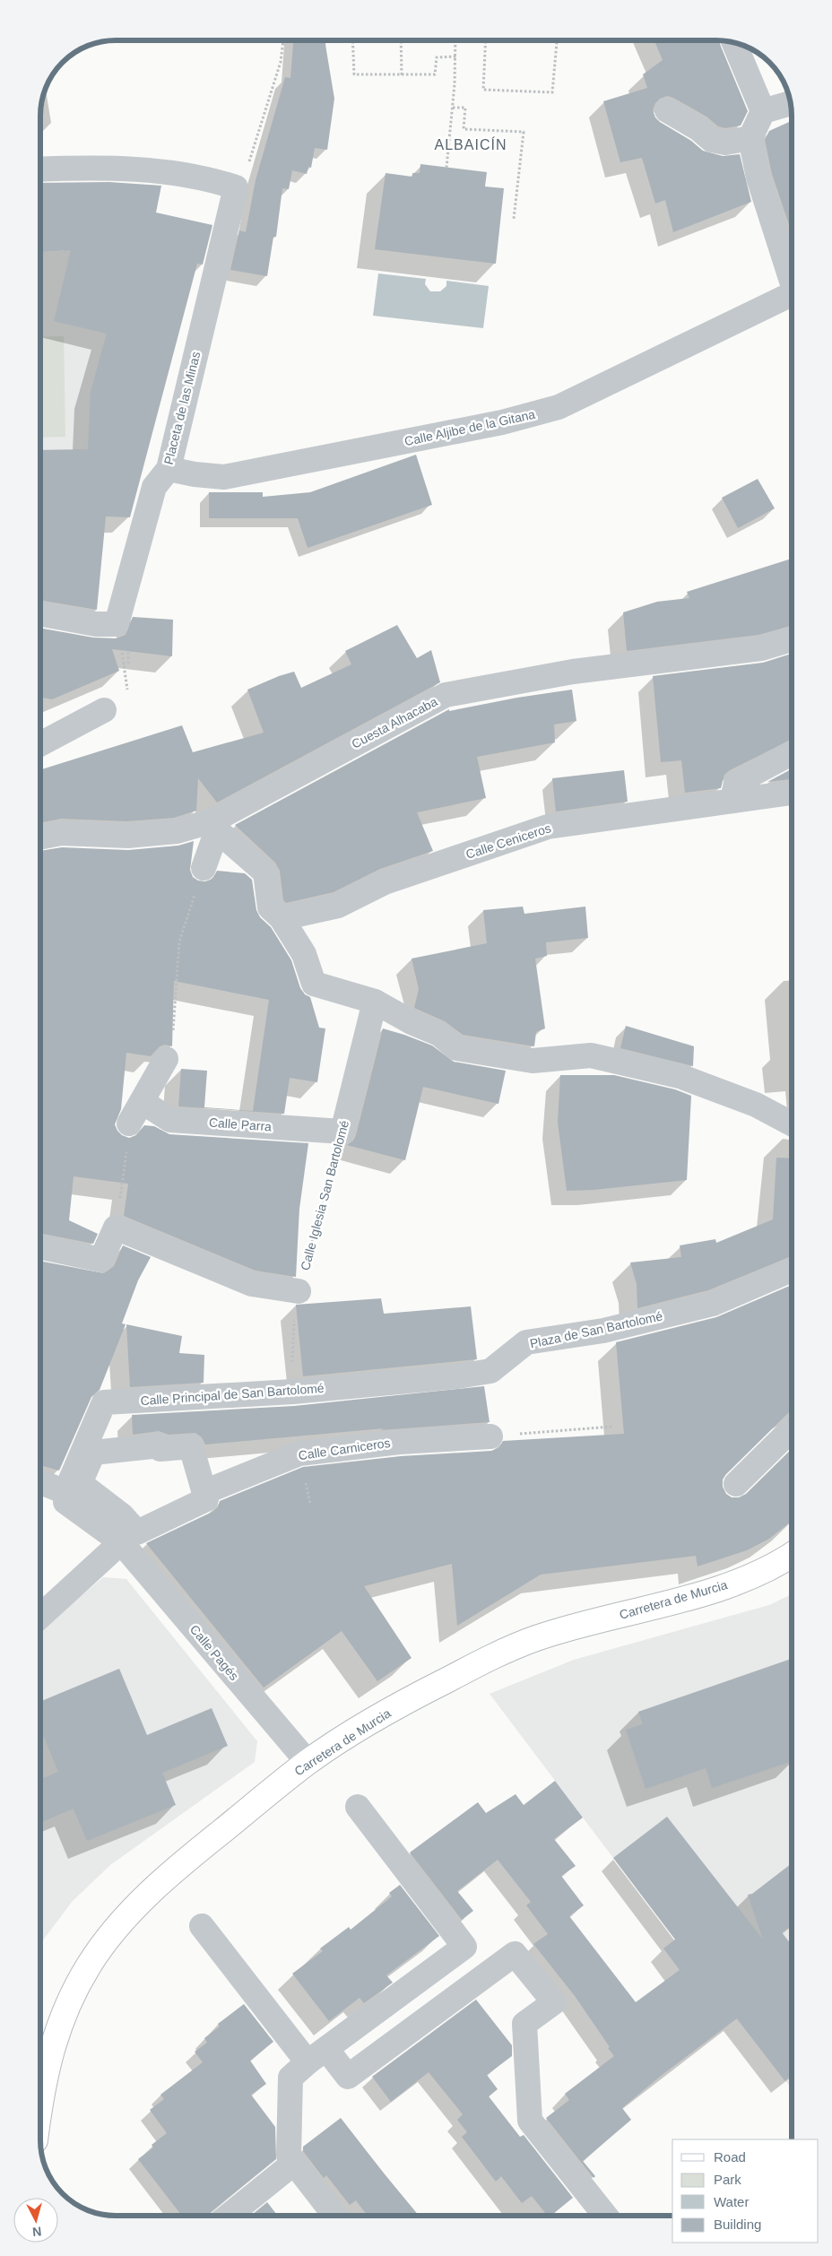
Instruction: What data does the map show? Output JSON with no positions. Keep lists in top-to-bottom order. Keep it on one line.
{"streets":{"main road":["Carretera de Murcia"],"street":["Placeta de las Minas","Calle Aljibe de la Gitana","Cuesta Alhacaba","Calle Ceniceros","Calle Parra","Calle Iglesia San Bartolomé","Plaza de San Bartolomé","Calle Principal de San Bartolomé","Calle Carniceros","Calle Pagés"]},"crossings":[["Placeta de las Minas","Calle Aljibe de la Gitana"],["Calle Parra","Calle Iglesia San Bartolomé"],["Calle Iglesia San Bartolomé","Calle Principal de San Bartolomé"],["Plaza de San Bartolomé","Calle Principal de San Bartolomé"],["Carretera de Murcia","Calle Pagés"]],"districts":["ALBAICÍN"],"legend":["Road","Park","Water","Building"],"north":"bottom"}
